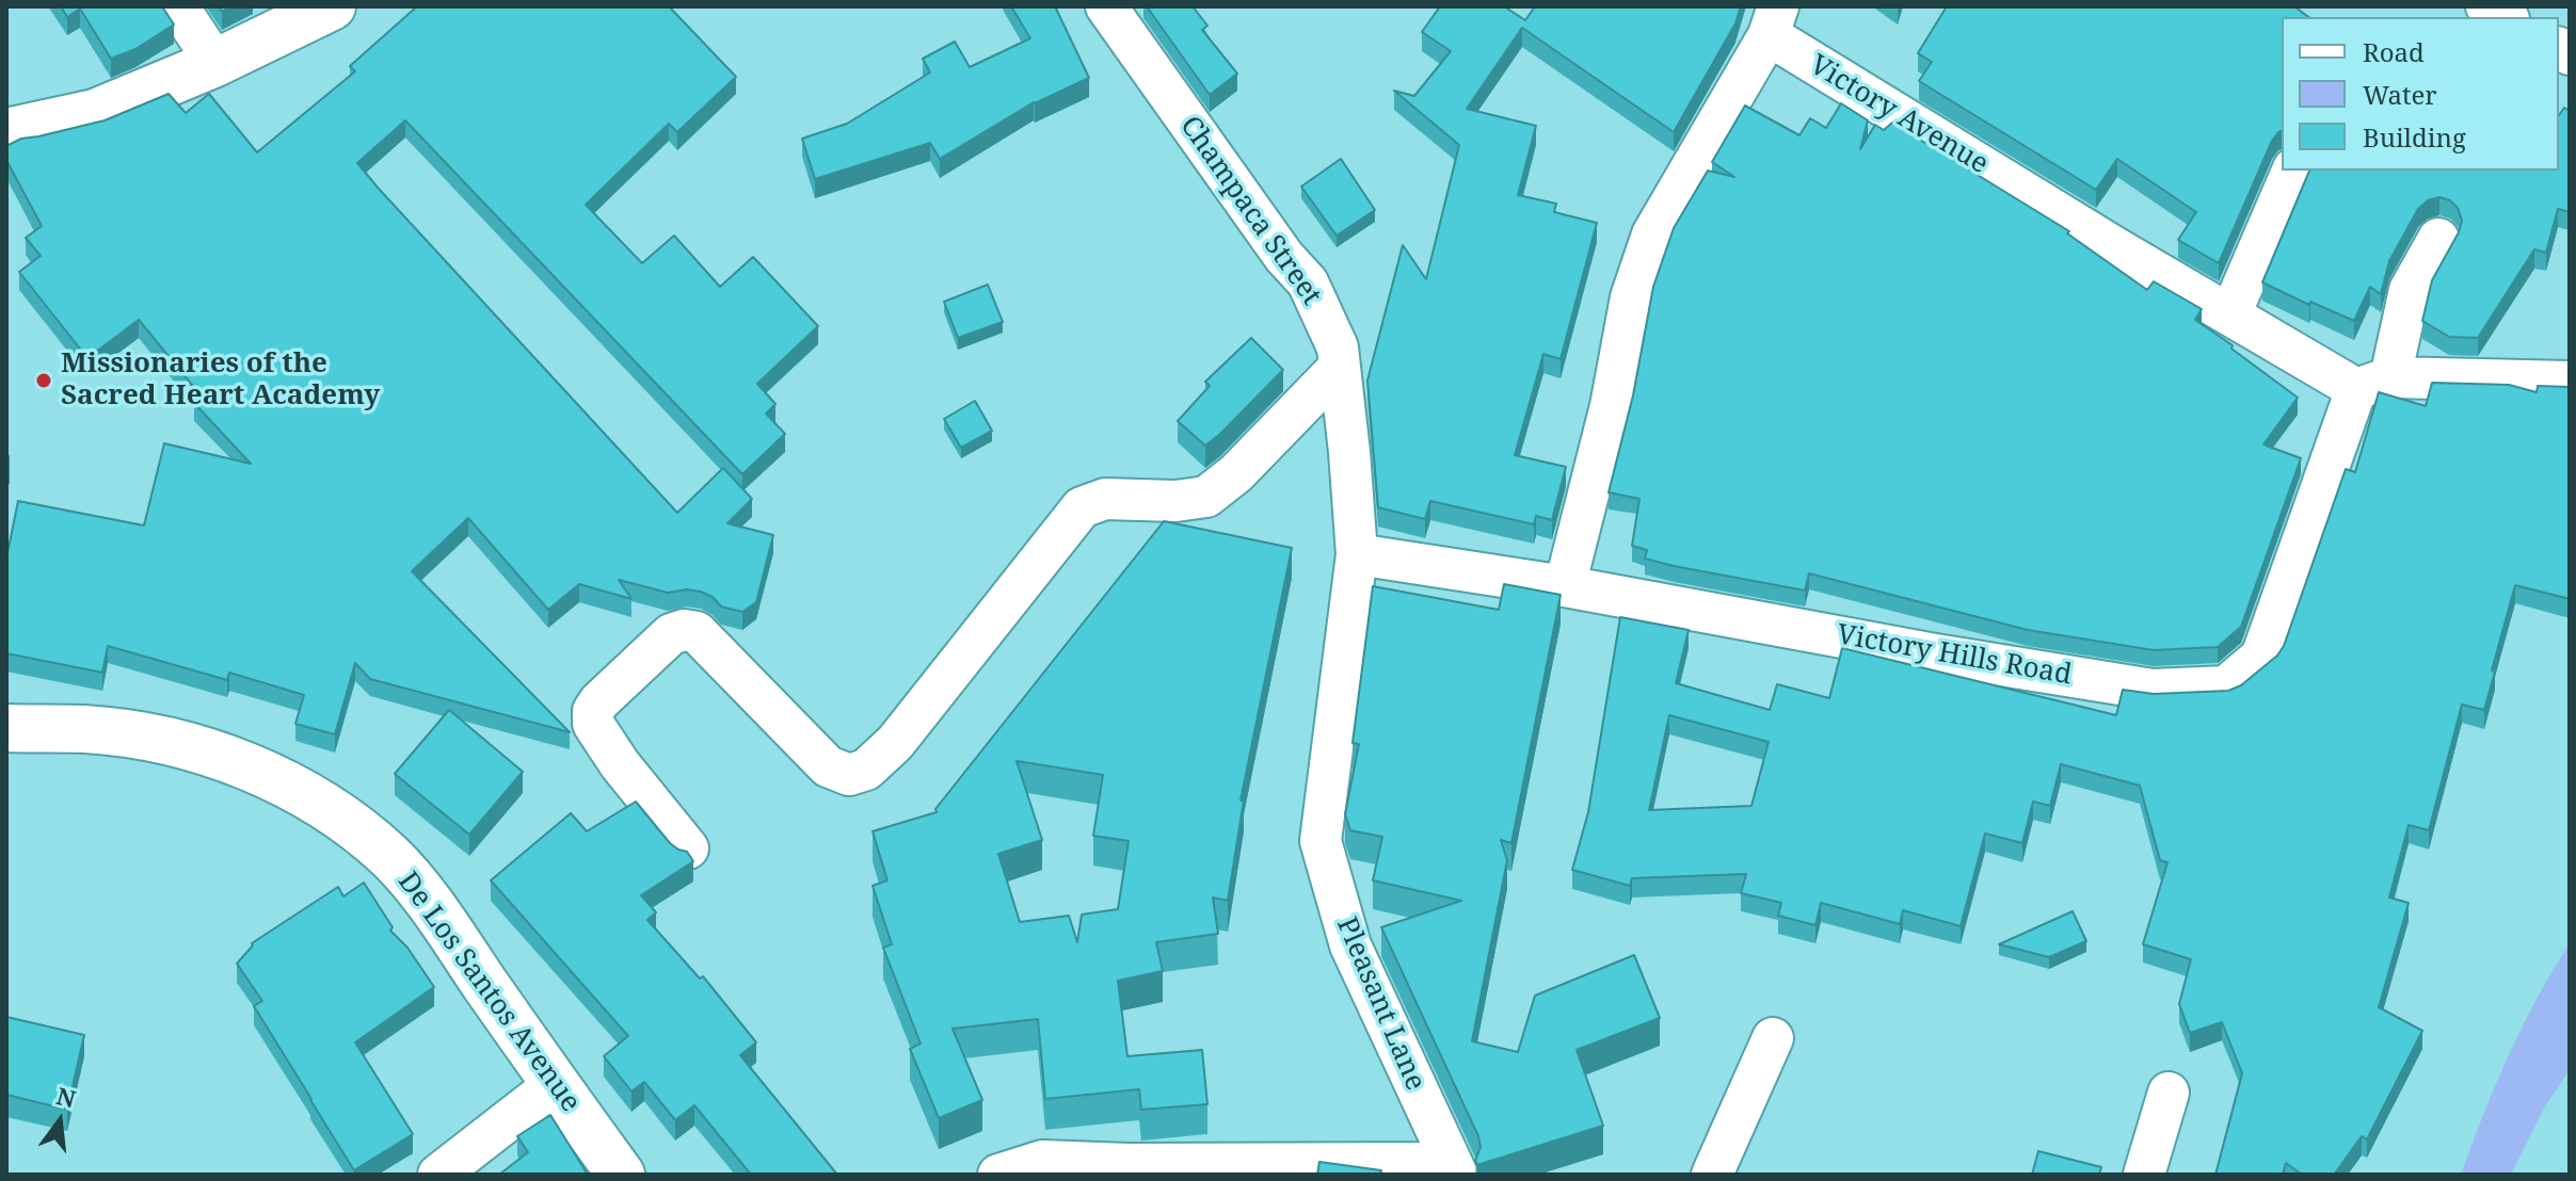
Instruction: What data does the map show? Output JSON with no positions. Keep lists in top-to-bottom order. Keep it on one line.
{"streets":{"street":["Victory Avenue","Champaca Street","Victory Hills Road","De Los Santos Avenue","Pleasant Lane"]},"crossings":[["Victory Avenue","Victory Hills Road"],["Champaca Street","Victory Hills Road"],["Champaca Street","Pleasant Lane"]],"places":["Missionaries of the Sacred Heart Academy"],"legend":["Road","Water","Building"],"north":"top"}
